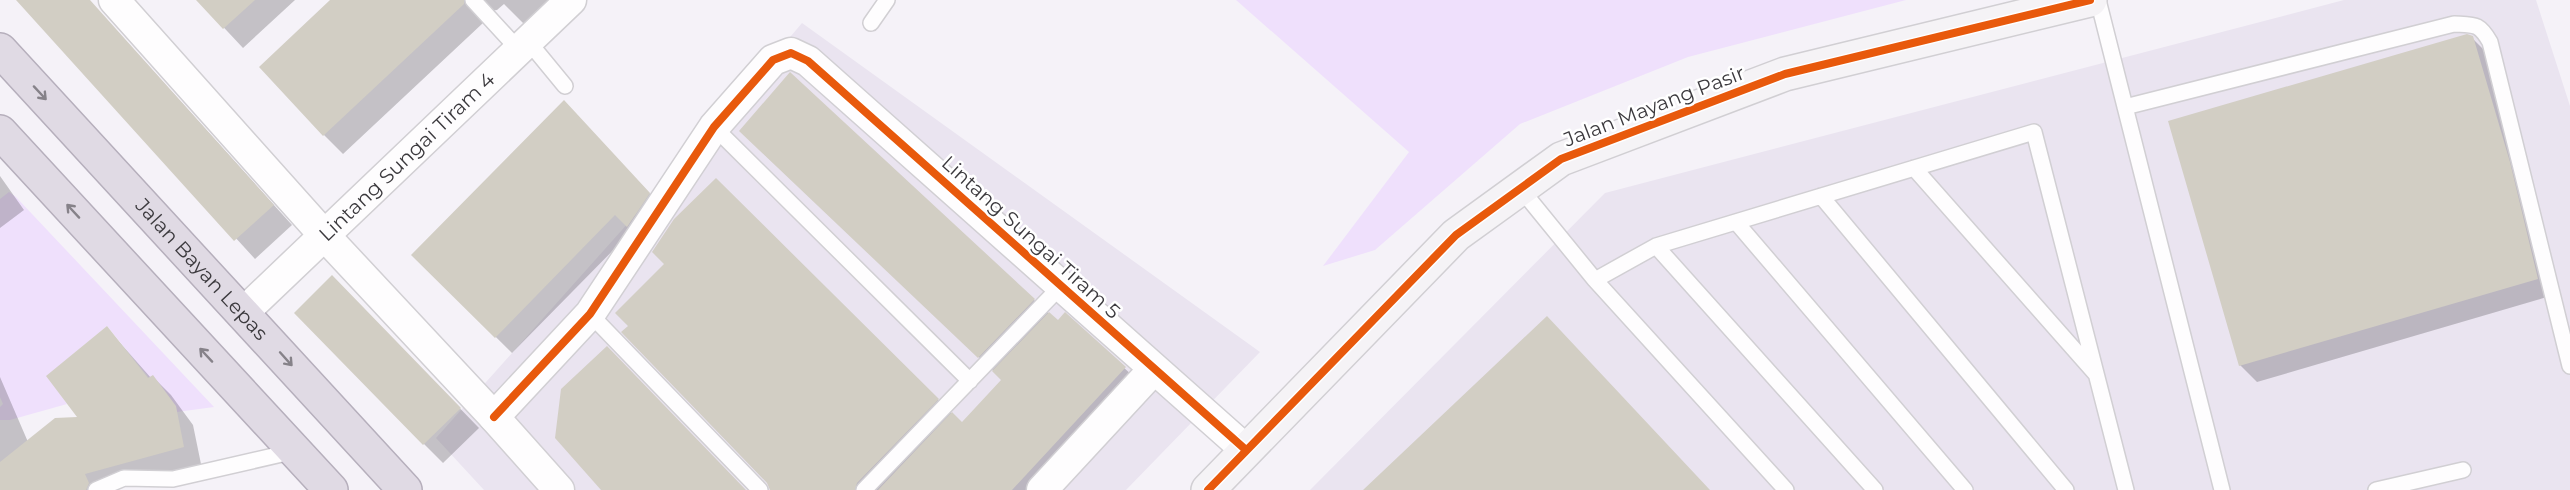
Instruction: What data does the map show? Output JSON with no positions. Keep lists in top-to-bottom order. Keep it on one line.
{"streets":{"highway":["Jalan Bayan Lepas"],"street":["Jalan Mayang Pasir","Lintang Sungai Tiram 4","Lintang Sungai Tiram 5"]},"crossings":[["Jalan Mayang Pasir","Lintang Sungai Tiram 5"],["Lintang Sungai Tiram 4","Jalan Bayan Lepas"]]}
